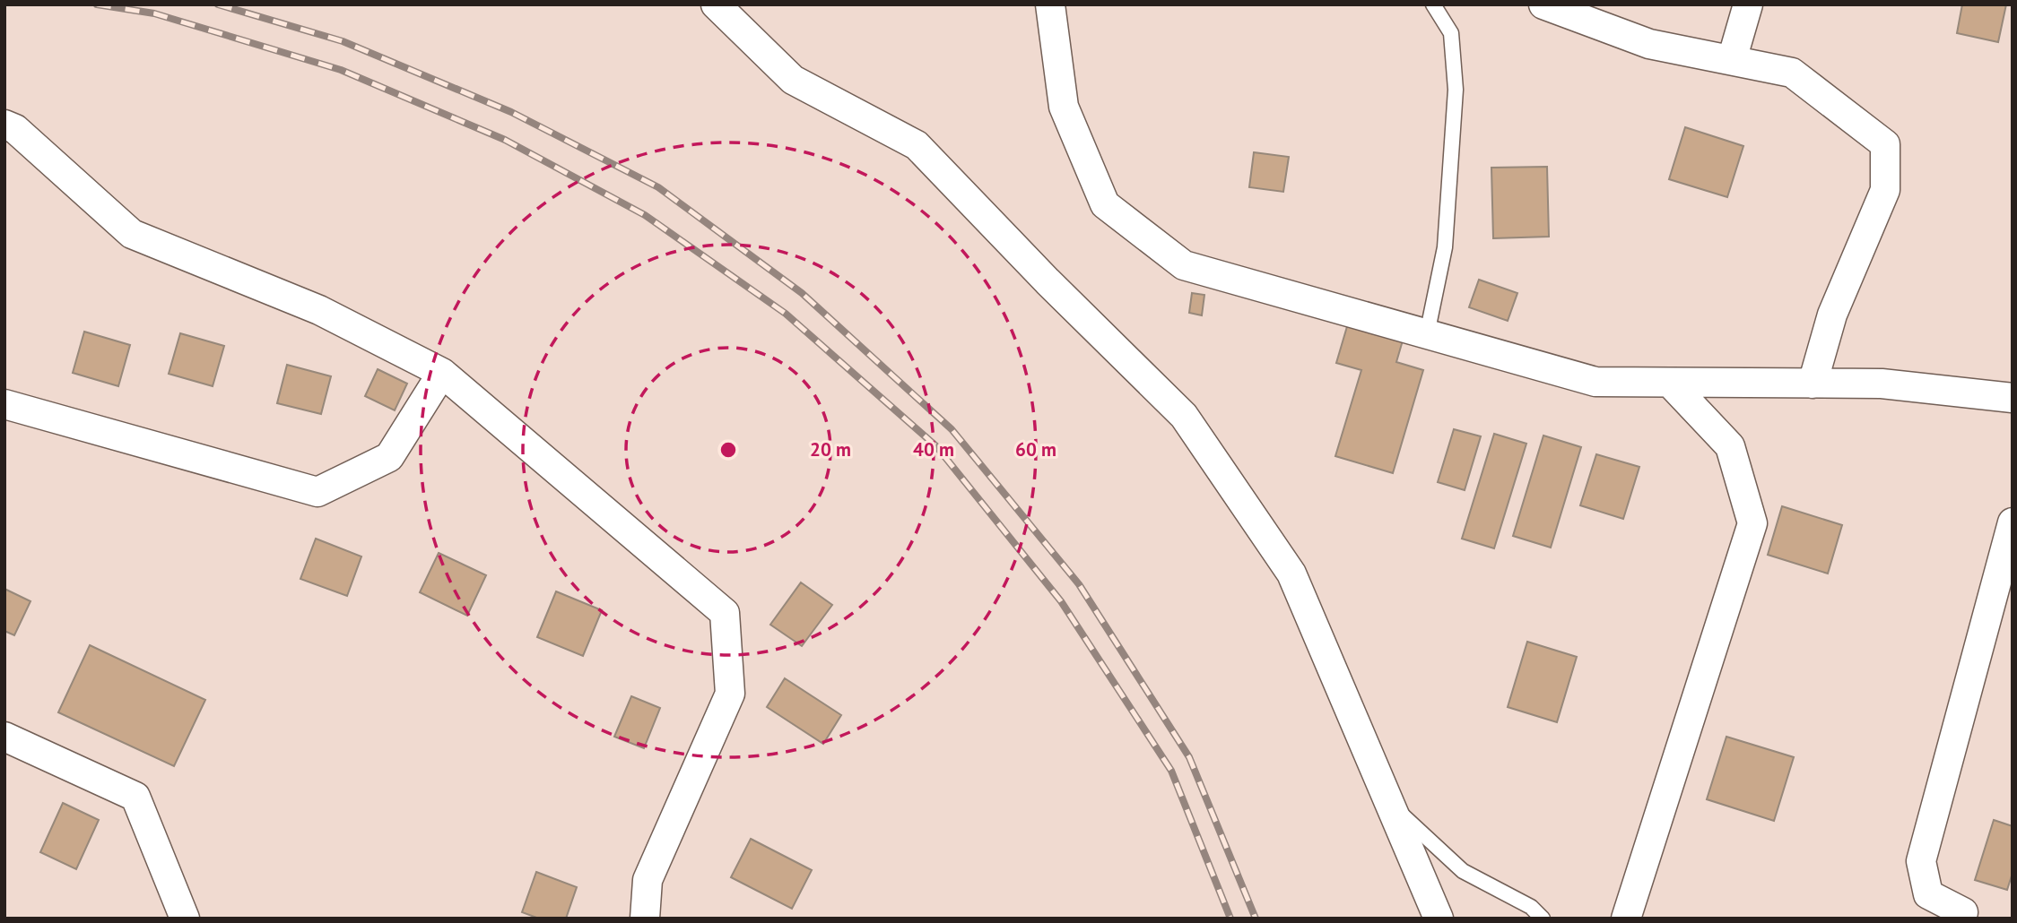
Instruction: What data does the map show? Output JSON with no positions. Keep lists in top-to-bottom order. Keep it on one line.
{"rings":["20 m","40 m","60 m"]}
